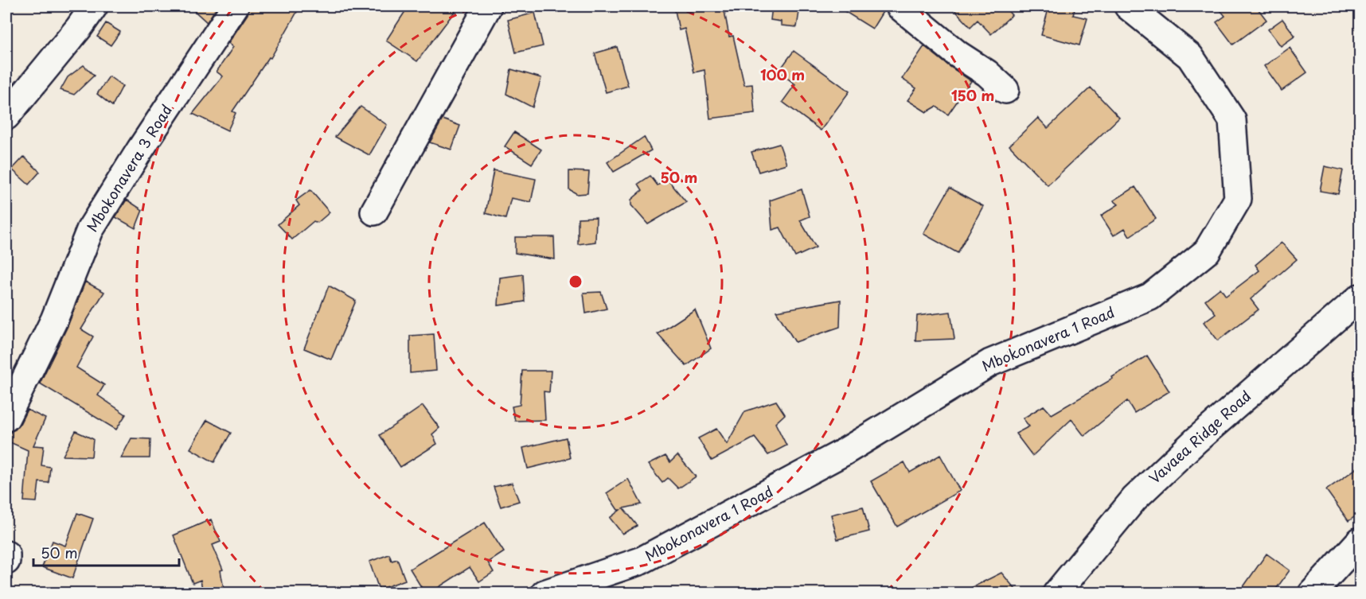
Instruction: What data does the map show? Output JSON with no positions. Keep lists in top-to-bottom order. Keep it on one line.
{"streets":{"street":["Mbokonavera 3 Road","Mbokonavera 1 Road","Vavaea Ridge Road"]},"scale_bar":"50 m","rings":["100 m","150 m","50 m"]}
